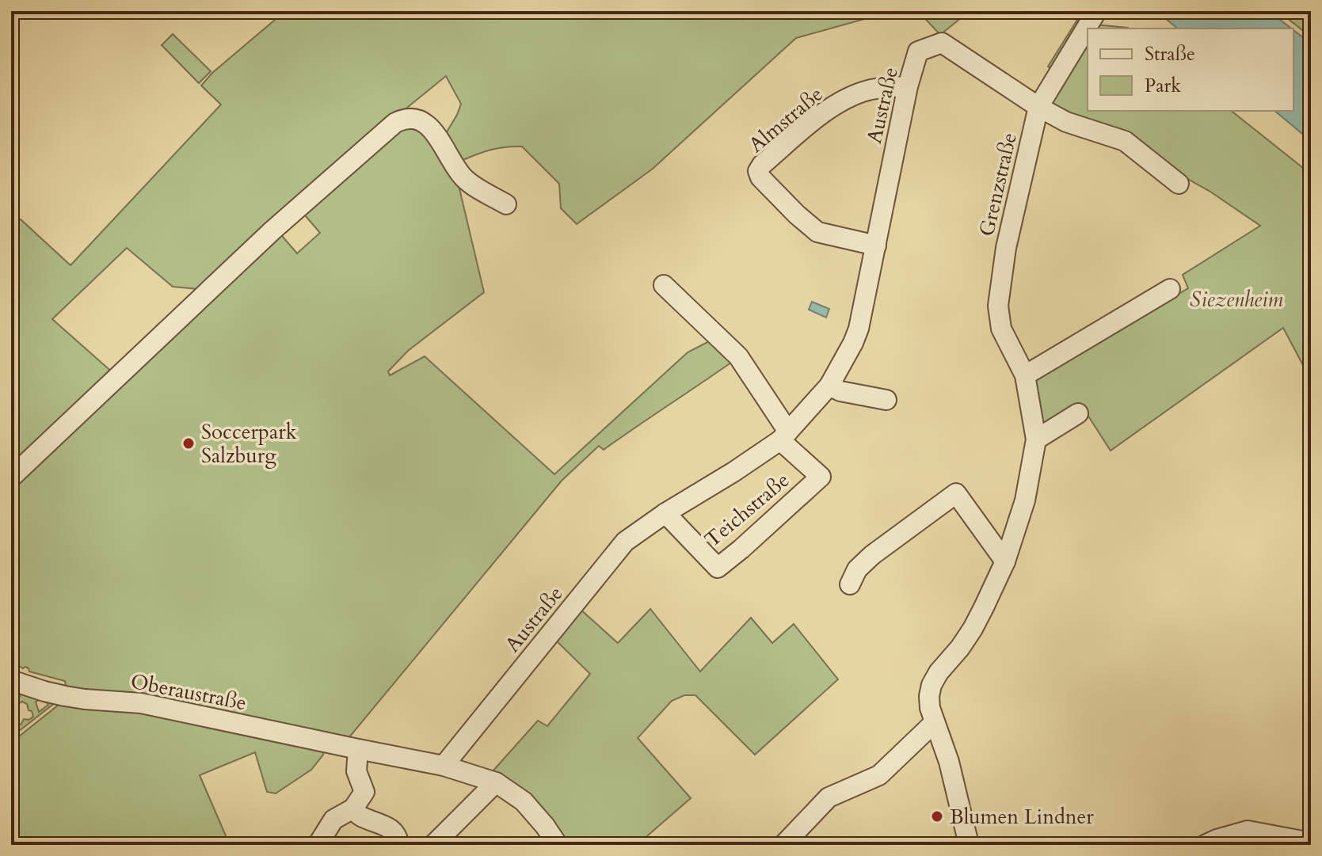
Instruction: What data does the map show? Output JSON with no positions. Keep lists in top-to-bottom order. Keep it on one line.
{"streets":{"street":["Austraße","Almstraße","Grenzstraße","Teichstraße","Oberaustraße"]},"crossings":[["Austraße","Almstraße"],["Austraße","Grenzstraße"],["Austraße","Teichstraße"],["Austraße","Oberaustraße"]],"parks":["Siezenheim"],"places":["Soccerpark Salzburg","Blumen Lindner"],"legend":["Straße","Park"]}
